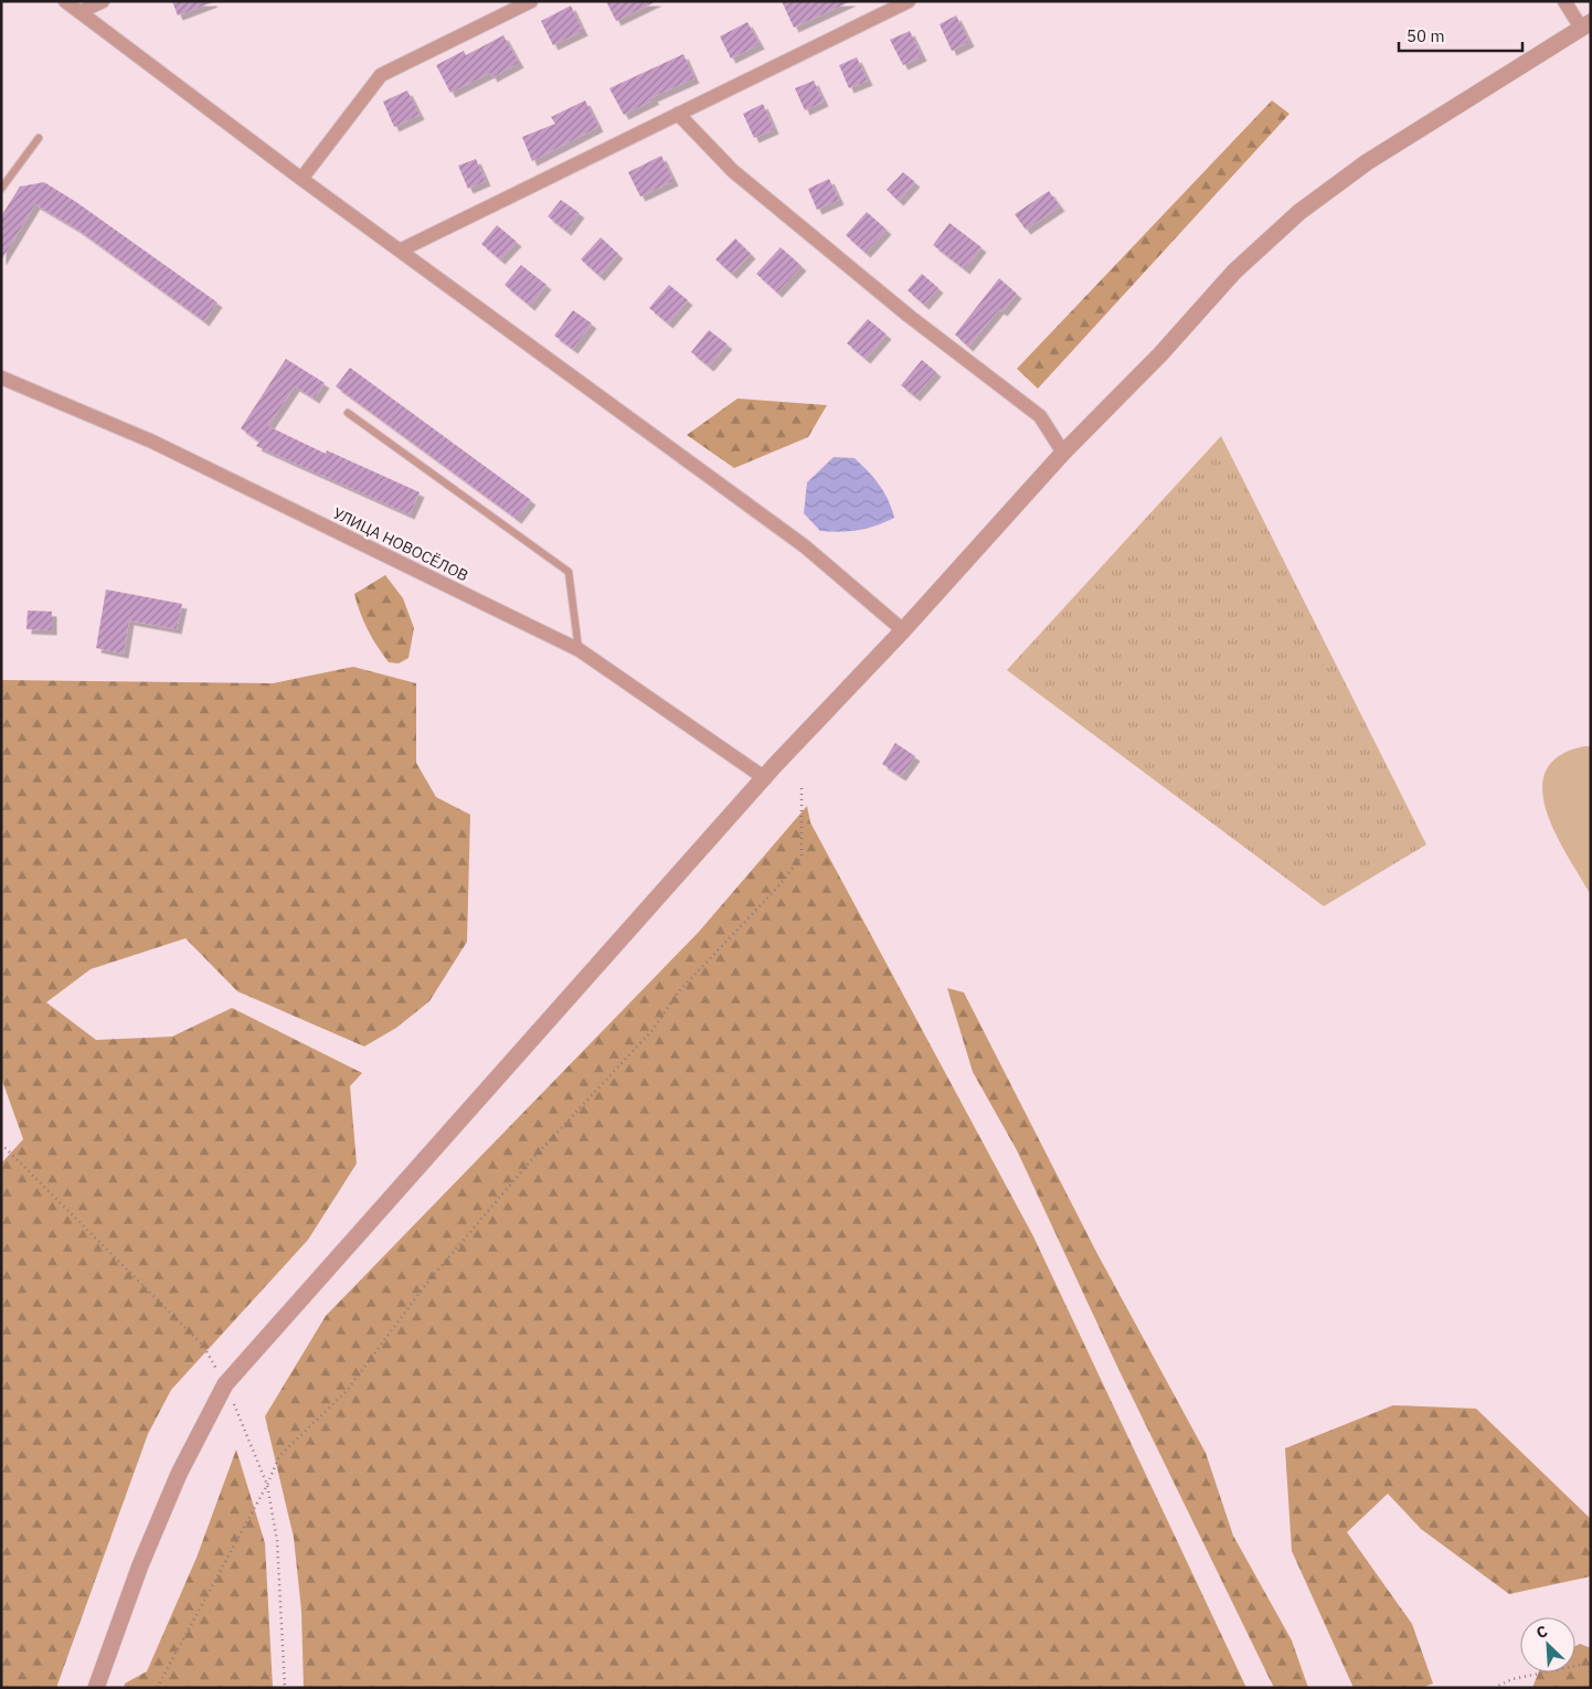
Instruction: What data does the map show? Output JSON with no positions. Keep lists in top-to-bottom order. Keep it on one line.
{"streets":{"street":["УЛИЦА НОВОСЁЛОВ"]},"scale_bar":"50 m","north":"top left"}
